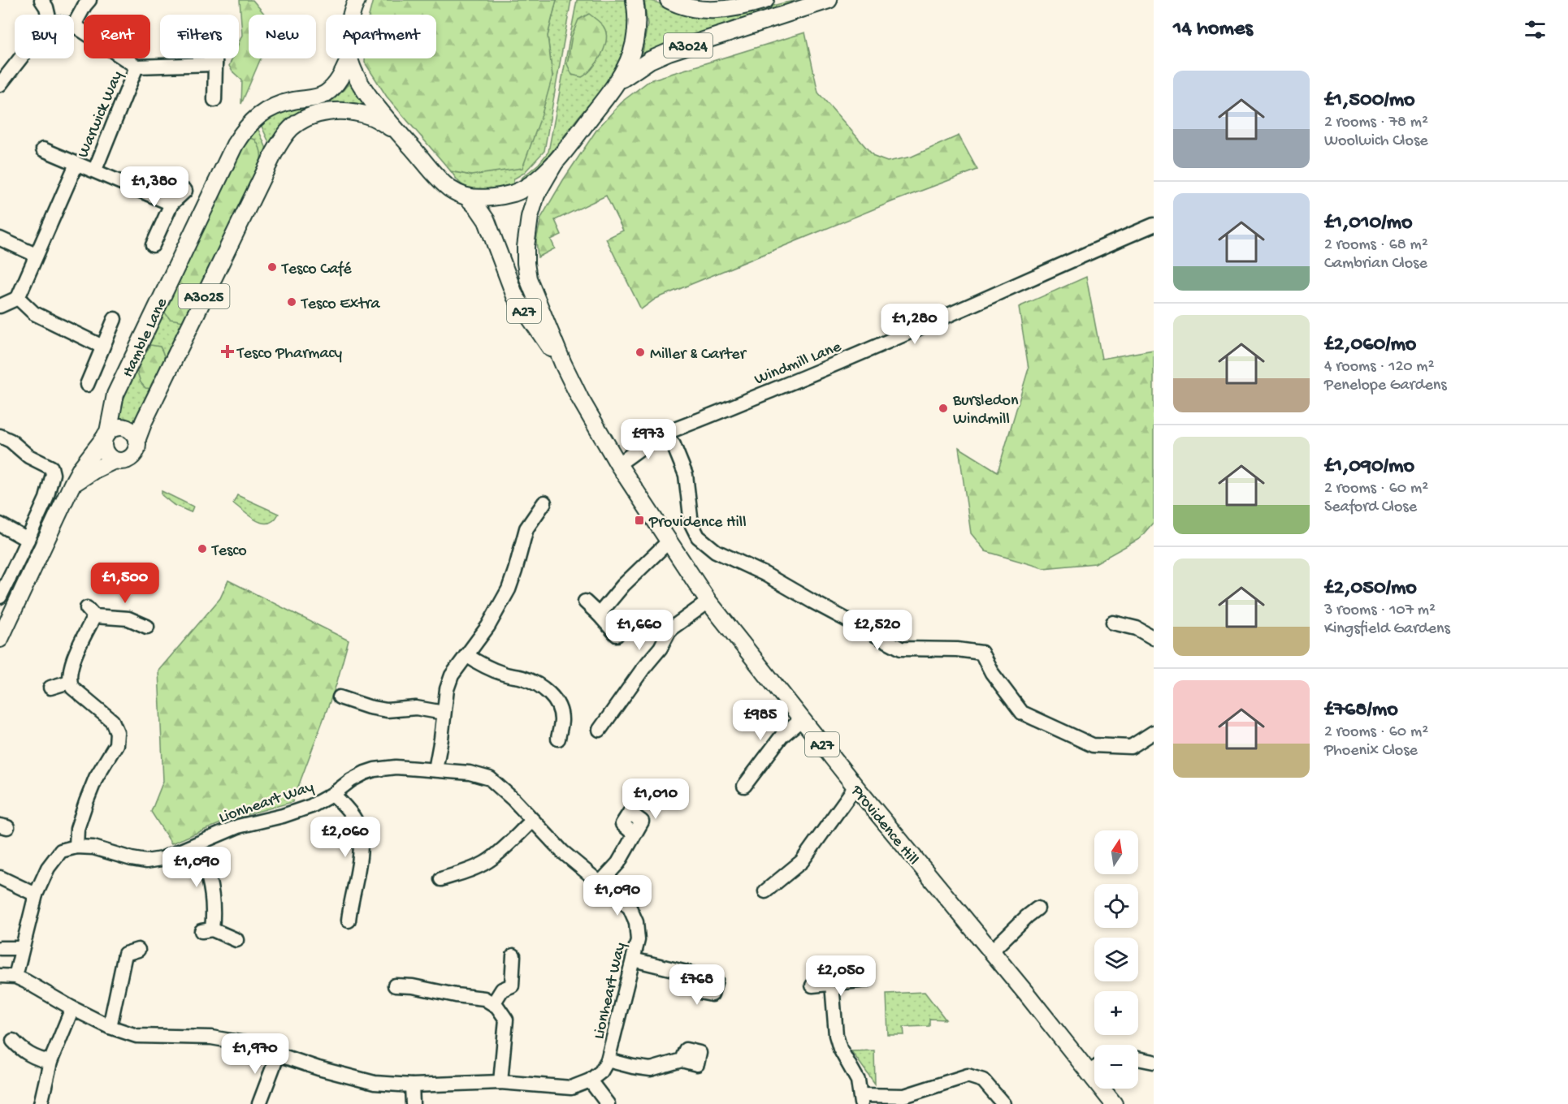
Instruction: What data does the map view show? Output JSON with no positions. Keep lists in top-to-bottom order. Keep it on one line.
{"streets":{"main road":["A3024","A3025","A27","Hamble Lane","Providence Hill"],"street":["Warwick Way","Windmill Lane","Lionheart Way"]},"crossings":[["A3025","Hamble Lane"],["Windmill Lane","Providence Hill"]],"places":{"other":["Tesco Café","Tesco Extra","Miller & Carter","Bursledon Windmill","Tesco"],"health":["Tesco Pharmacy"],"transit":["Providence Hill"]},"north":"top","page":{"heading":"14 homes","chip":["Buy","Rent","Filters","New","Apartment"],"list":[{"name":"£1,500/mo","note":"2 rooms · 78 m² · Woolwich Close"},{"name":"£1,010/mo","note":"2 rooms · 68 m² · Cambrian Close"},{"name":"£2,060/mo","note":"4 rooms · 120 m² · Penelope Gardens"},{"name":"£1,090/mo","note":"2 rooms · 60 m² · Seaford Close"},{"name":"£2,050/mo","note":"3 rooms · 107 m² · Kingsfield Gardens"},{"name":"£768/mo","note":"2 rooms · 60 m² · Phoenix Close"}],"price":["£1,380","£1,280","£973","£1,500","£1,660","£2,520","£985","£1,010","£2,060","£1,090","£1,090","£2,050","£768","£1,970"],"map_buttons":["+","−"]}}
